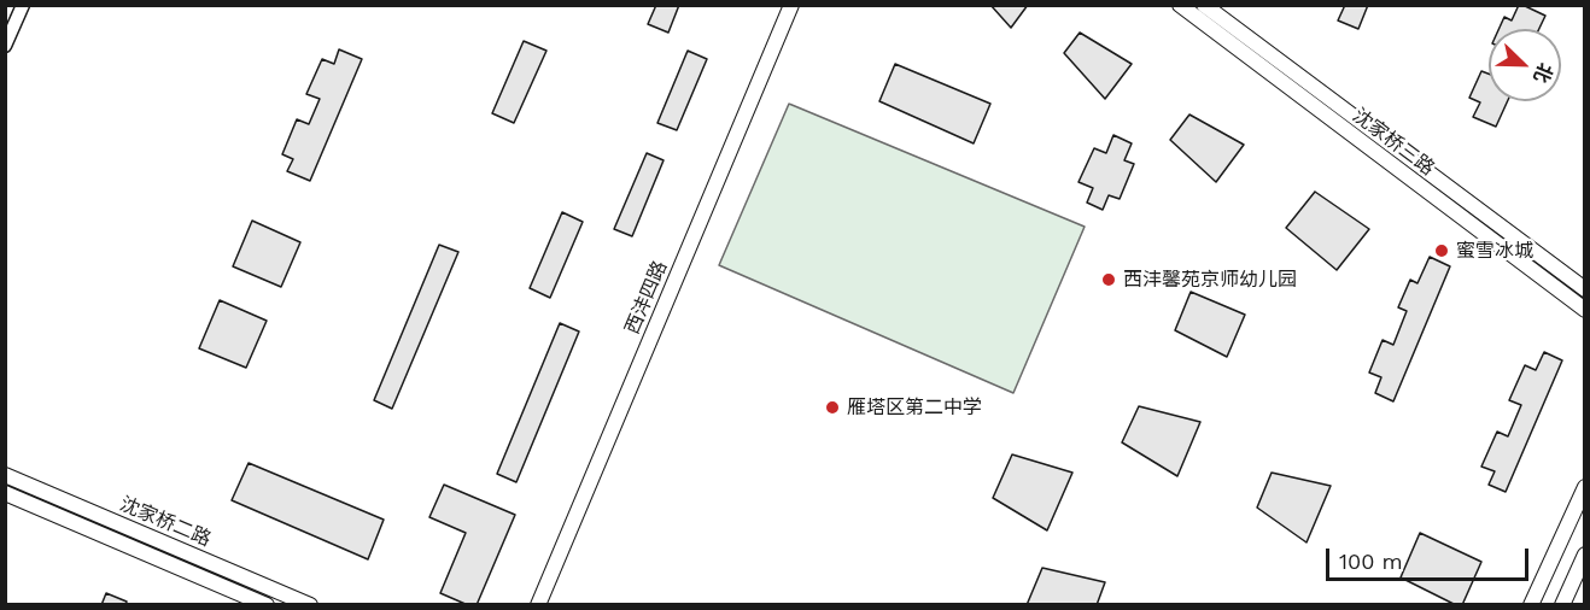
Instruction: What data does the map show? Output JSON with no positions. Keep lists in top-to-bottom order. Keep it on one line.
{"streets":{"street":["沈家桥三路","西沣四路","沈家桥二路"]},"places":["蜜雪冰城","西沣馨苑京师幼儿园","雁塔区第二中学"],"scale_bar":"100 m","north":"bottom right"}
